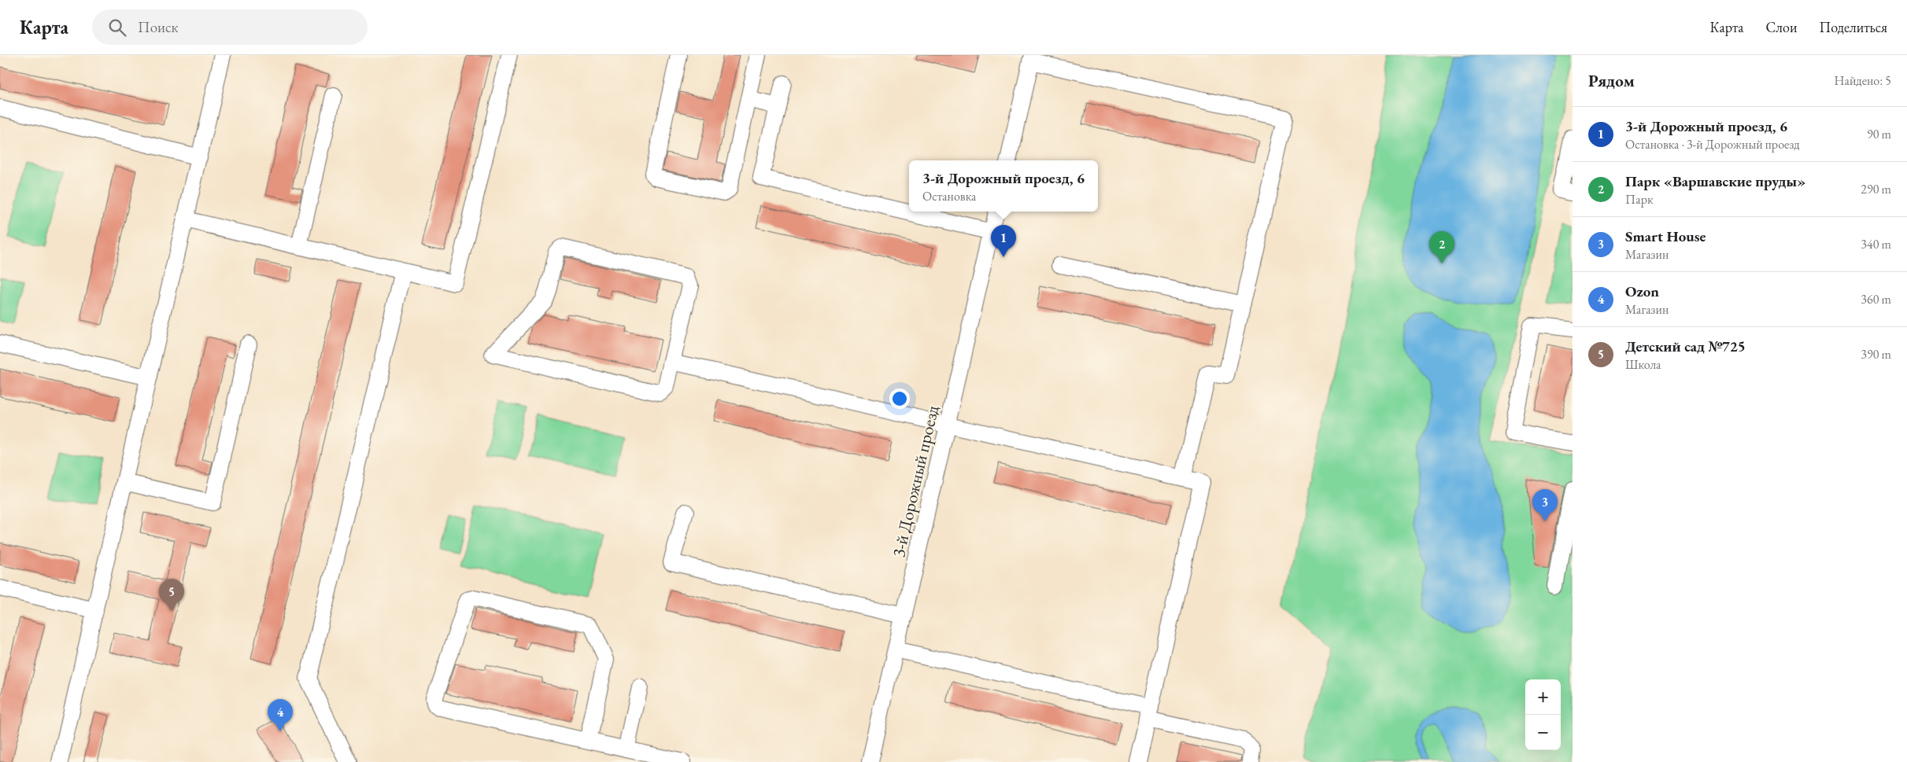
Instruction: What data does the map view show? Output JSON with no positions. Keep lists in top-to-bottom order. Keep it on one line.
{"streets":{"street":["3-й Дорожный проезд"]},"page":{"header":"Карта","search":"Поиск","nav":["Карта","Слои","Поделиться"],"heading":["Рядом","Найдено: 5"],"list":[{"mark":"1","name":"3-й Дорожный проезд, 6","note":"Остановка · 3-й Дорожный проезд","value":"90 m"},{"mark":"2","name":"Парк «Варшавские пруды»","note":"Парк","value":"290 m"},{"mark":"3","name":"Smart House","note":"Магазин","value":"340 m"},{"mark":"4","name":"Ozon","note":"Магазин","value":"360 m"},{"mark":"5","name":"Детский сад №725","note":"Школа","value":"390 m"}],"popup":["3-й Дорожный проезд, 6","Остановка"],"pins":["1","2","3","5","4"],"map_buttons":["+","−"]}}
